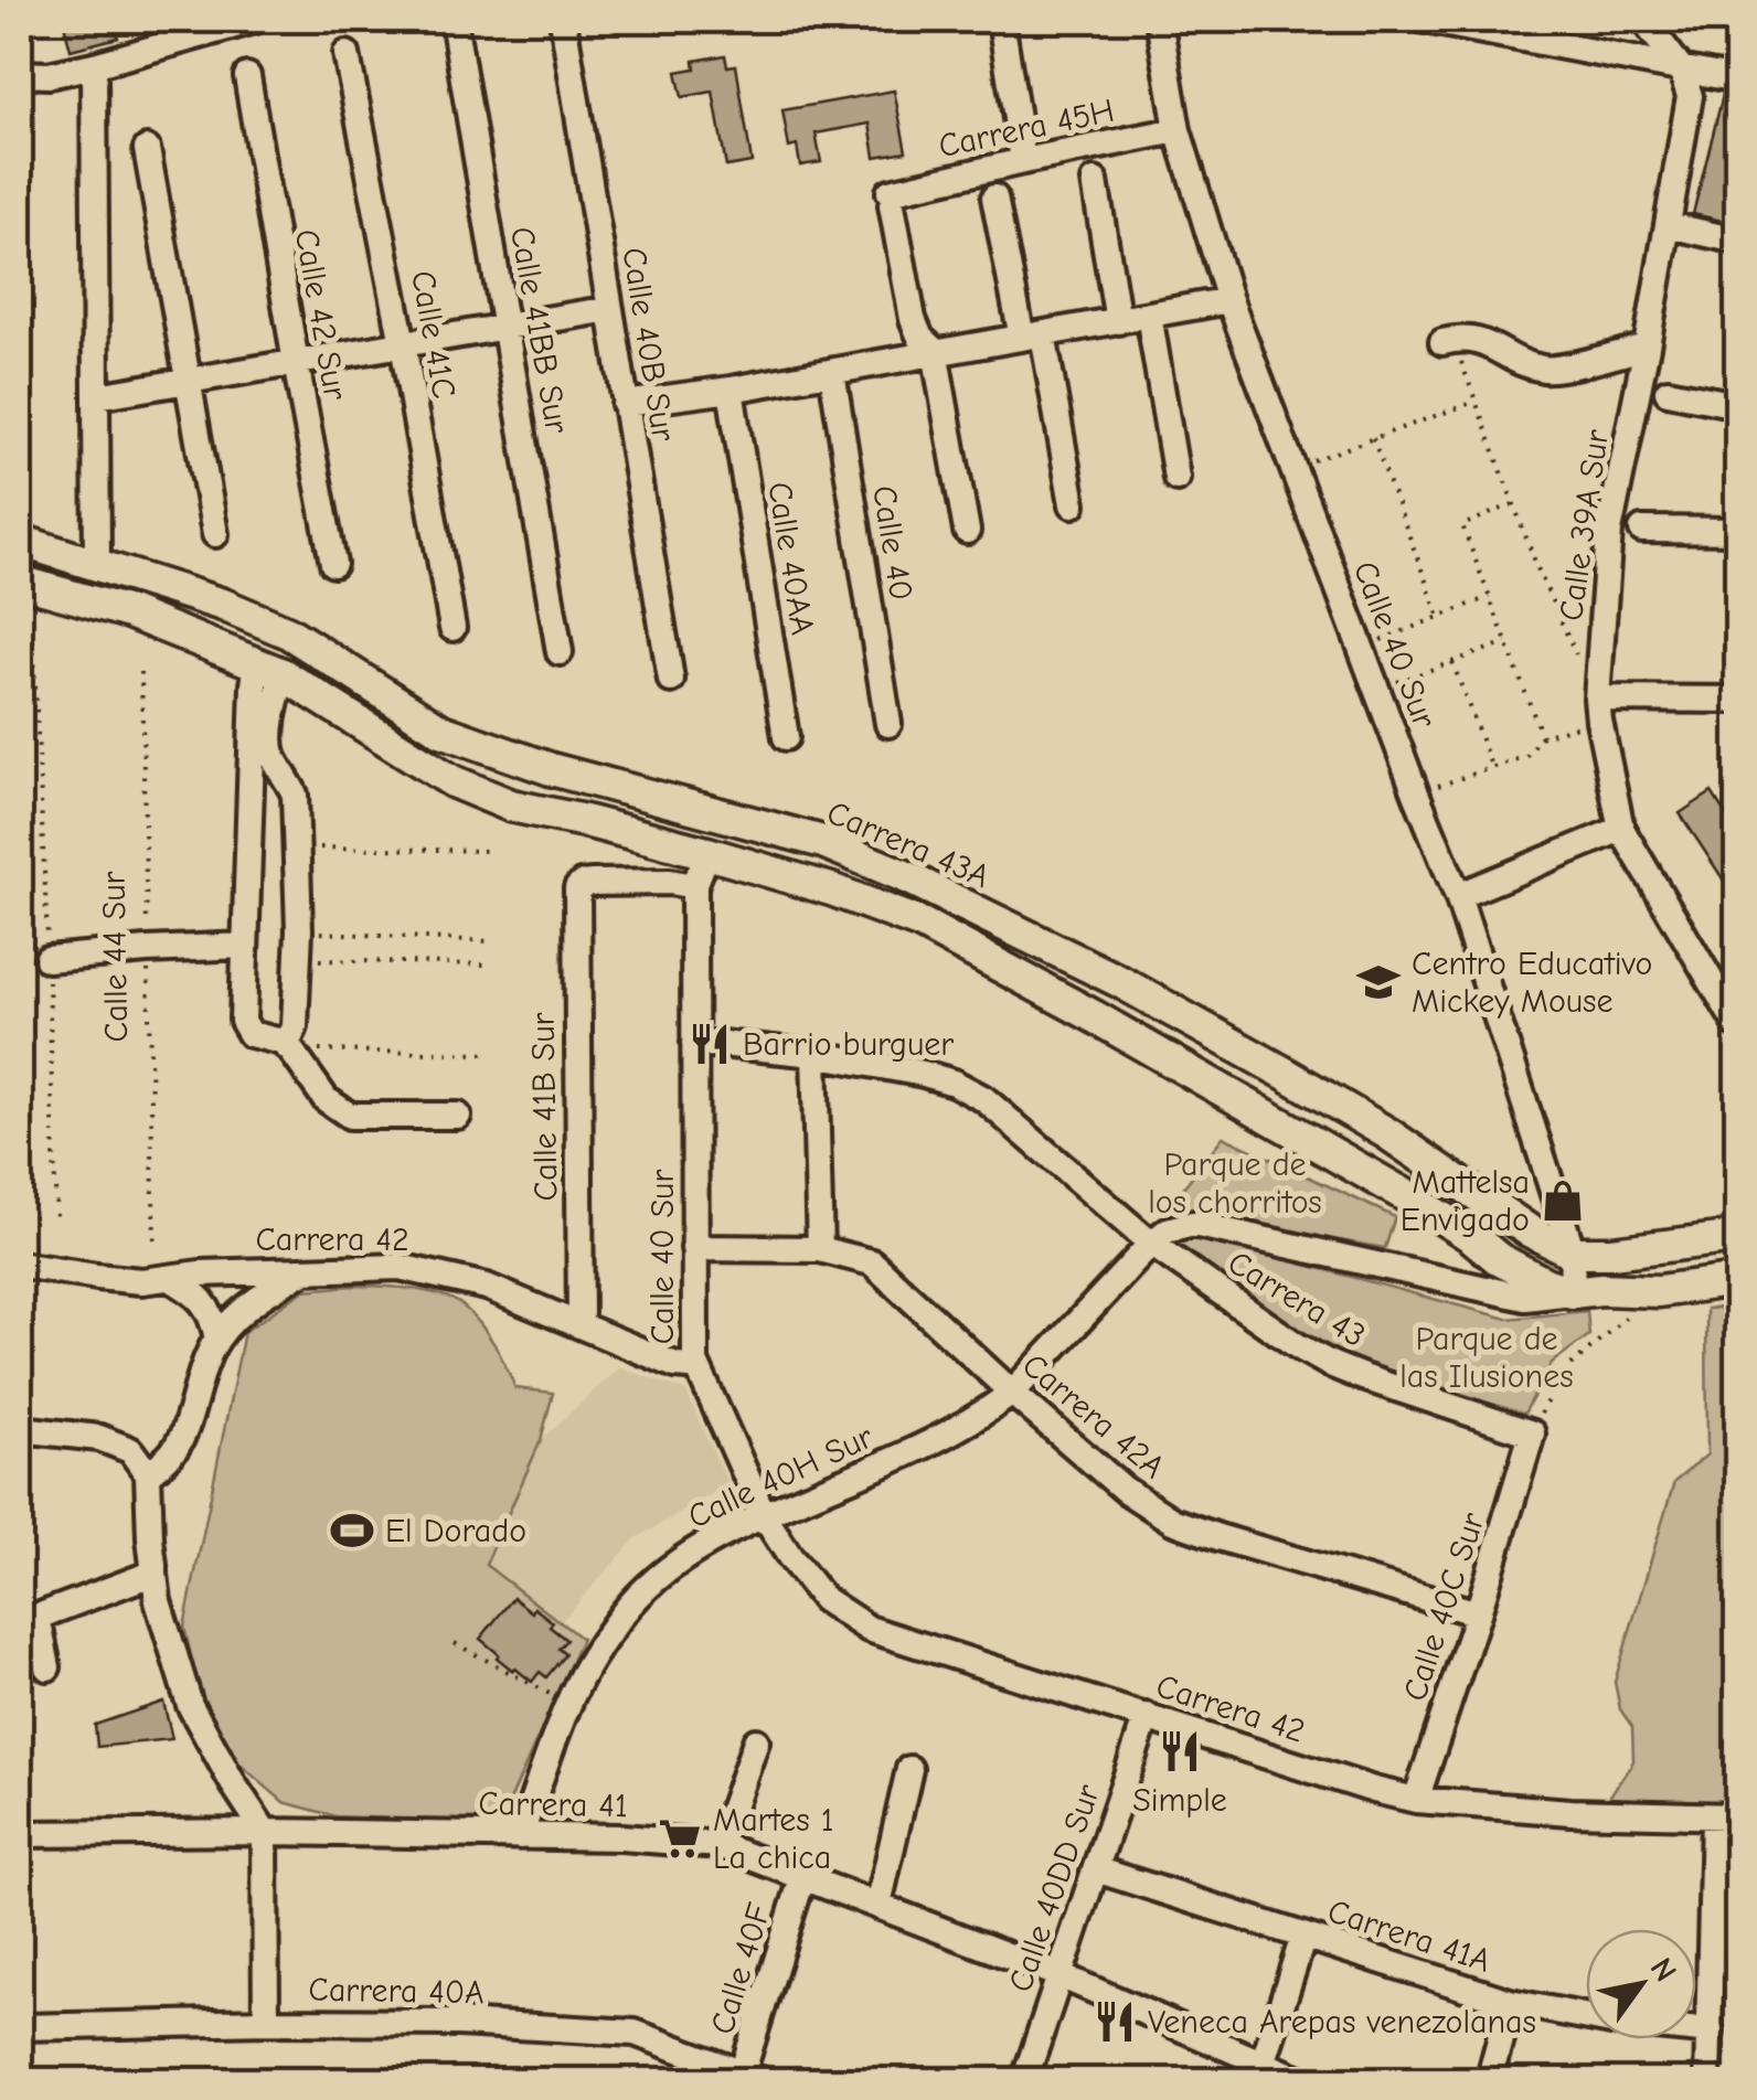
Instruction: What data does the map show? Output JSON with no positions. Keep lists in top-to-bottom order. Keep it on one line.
{"streets":{"main road":["Carrera 43A"],"street":["Carrera 45H","Calle 42 Sur","Calle 41BB Sur","Calle 41C","Calle 40B Sur","Calle 39A Sur","Calle 40","Calle 40AA","Calle 40 Sur","Calle 41B Sur","Carrera 42","Carrera 43","Carrera 42A","Calle 40H Sur","Calle 40C Sur","Carrera 41","Calle 40DD Sur","Carrera 41A","Calle 40F","Carrera 40A"],"path":["Calle 44 Sur"]},"crossings":[["Carrera 45H","Calle 40 Sur"],["Calle 40 Sur","Carrera 43A"],["Calle 40 Sur","Calle 41B Sur"],["Calle 40 Sur","Carrera 42"],["Calle 40 Sur","Carrera 43"],["Calle 40 Sur","Carrera 42A"],["Calle 40 Sur","Calle 40H Sur"],["Carrera 43A","Carrera 43"],["Carrera 43A","Calle 40H Sur"],["Calle 41B Sur","Carrera 42"],["Carrera 42","Calle 40H Sur"],["Carrera 42","Calle 40C Sur"],["Carrera 42","Calle 40DD Sur"],["Carrera 43","Calle 40H Sur"],["Carrera 43","Calle 40C Sur"],["Carrera 42A","Calle 40H Sur"],["Carrera 42A","Calle 40C Sur"],["Calle 40H Sur","Carrera 41"],["Carrera 41","Calle 40DD Sur"],["Carrera 41","Calle 40F"],["Calle 40DD Sur","Carrera 41A"],["Calle 40F","Carrera 40A"]],"parks":["Parque de los chorritos","Parque de las Ilusiones"],"places":{"school or university":["Centro Educativo Mickey Mouse"],"restaurant":["Barrio burguer","Simple","Veneca Arepas venezolanas"],"shop":["Mattelsa Envigado"],"sports":["El Dorado"],"supermarket":["Martes 1 La chica"]},"north":"top right"}
